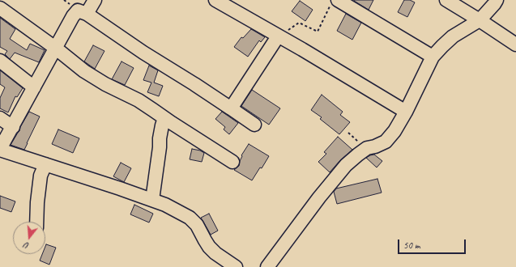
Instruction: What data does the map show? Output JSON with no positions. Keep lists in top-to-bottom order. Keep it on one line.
{"scale_bar":"50 m","north":"bottom"}
